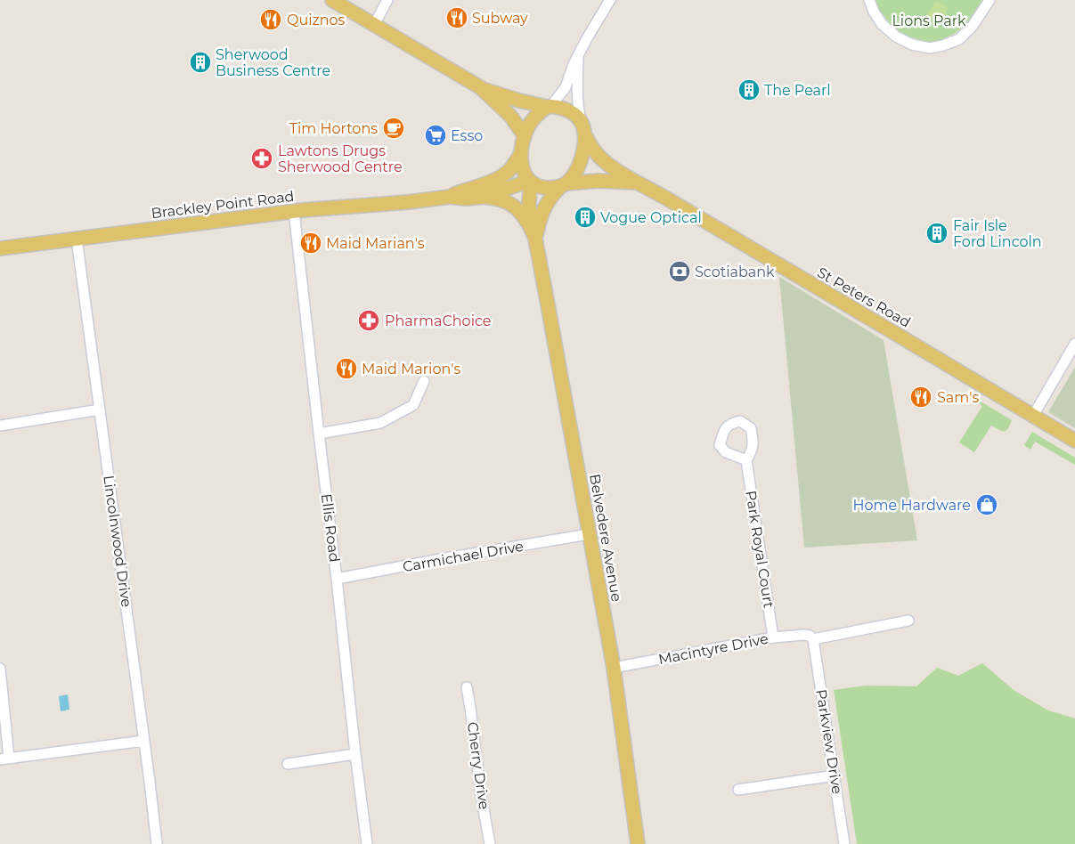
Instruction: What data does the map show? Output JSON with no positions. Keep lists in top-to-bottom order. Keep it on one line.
{"streets":{"main road":["Brackley Point Road","St Peters Road","Belvedere Avenue"],"street":["Ellis Road","Lincolnwood Drive","Park Royal Court","Carmichael Drive","Macintyre Drive","Parkview Drive","Cherry Drive"]},"crossings":[["Brackley Point Road","St Peters Road"],["Brackley Point Road","Ellis Road"],["Brackley Point Road","Belvedere Avenue"],["Brackley Point Road","Lincolnwood Drive"],["St Peters Road","Belvedere Avenue"],["Ellis Road","Carmichael Drive"],["Belvedere Avenue","Carmichael Drive"],["Belvedere Avenue","Macintyre Drive"],["Park Royal Court","Macintyre Drive"],["Macintyre Drive","Parkview Drive"]],"parks":["Lions Park"],"places":{"restaurant":["Subway","Quiznos","Maid Marian's","Maid Marion's","Sam's"],"building":["Sherwood Business Centre","The Pearl","Vogue Optical","Fair Isle Ford Lincoln"],"cafe":["Tim Hortons"],"supermarket":["Esso"],"pharmacy":["Lawtons Drugs Sherwood Centre","PharmaChoice"],"bank":["Scotiabank"],"shop":["Home Hardware"]}}
